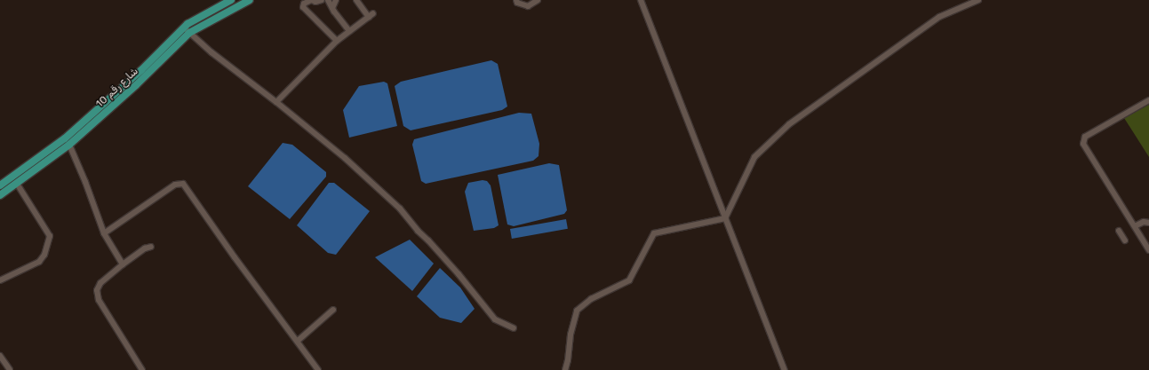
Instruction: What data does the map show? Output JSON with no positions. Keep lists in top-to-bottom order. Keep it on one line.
{"streets":{"main road":["شارع رقم 10"]}}
